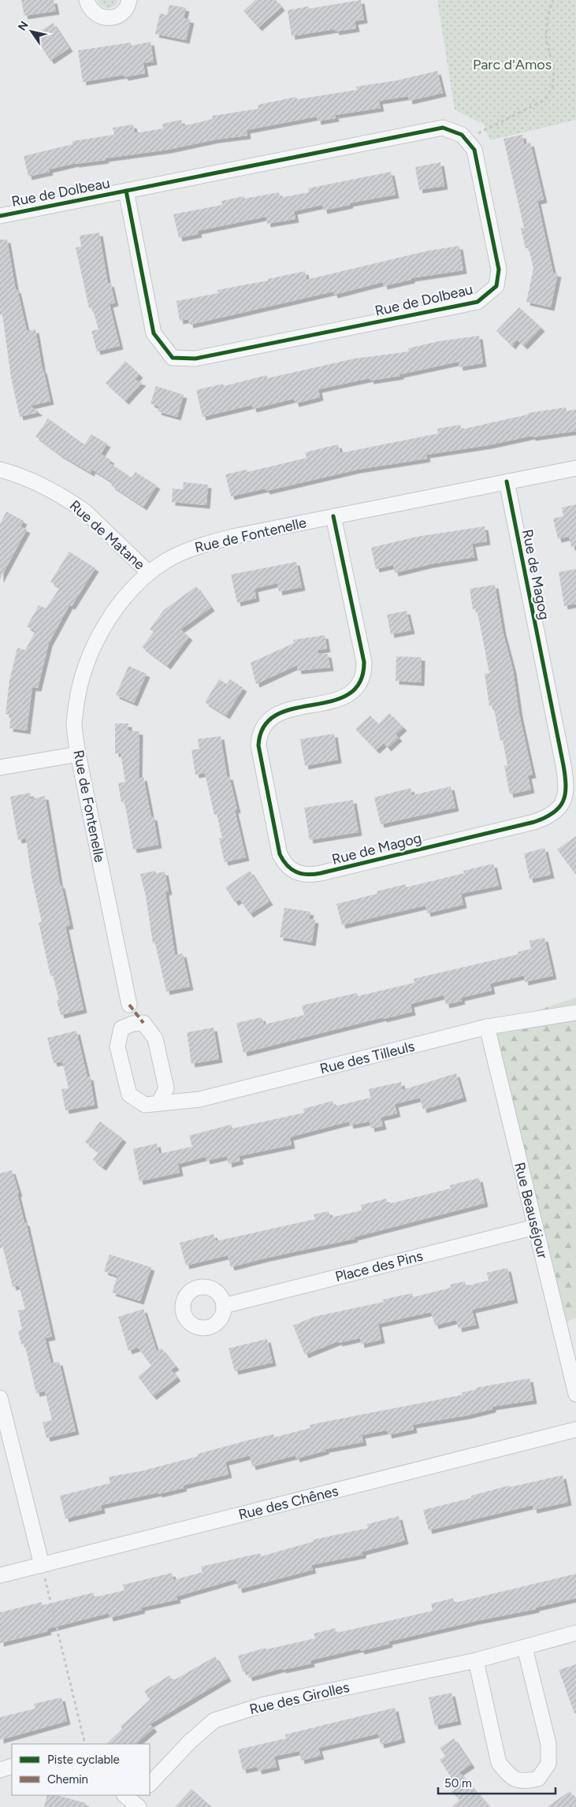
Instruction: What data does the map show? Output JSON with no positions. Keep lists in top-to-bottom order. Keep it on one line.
{"streets":{"street":["Rue de Dolbeau","Rue de Matane","Rue de Fontenelle","Rue de Magog","Rue des Tilleuls","Rue Beauséjour","Place des Pins","Rue des Chênes","Rue des Girolles"]},"crossings":[["Rue de Matane","Rue de Fontenelle"],["Rue de Fontenelle","Rue de Magog"],["Rue des Tilleuls","Rue Beauséjour"],["Rue Beauséjour","Place des Pins"]],"parks":["Parc d'Amos"],"legend":["Piste cyclable","Chemin"],"scale_bar":"50 m","north":"top left"}
